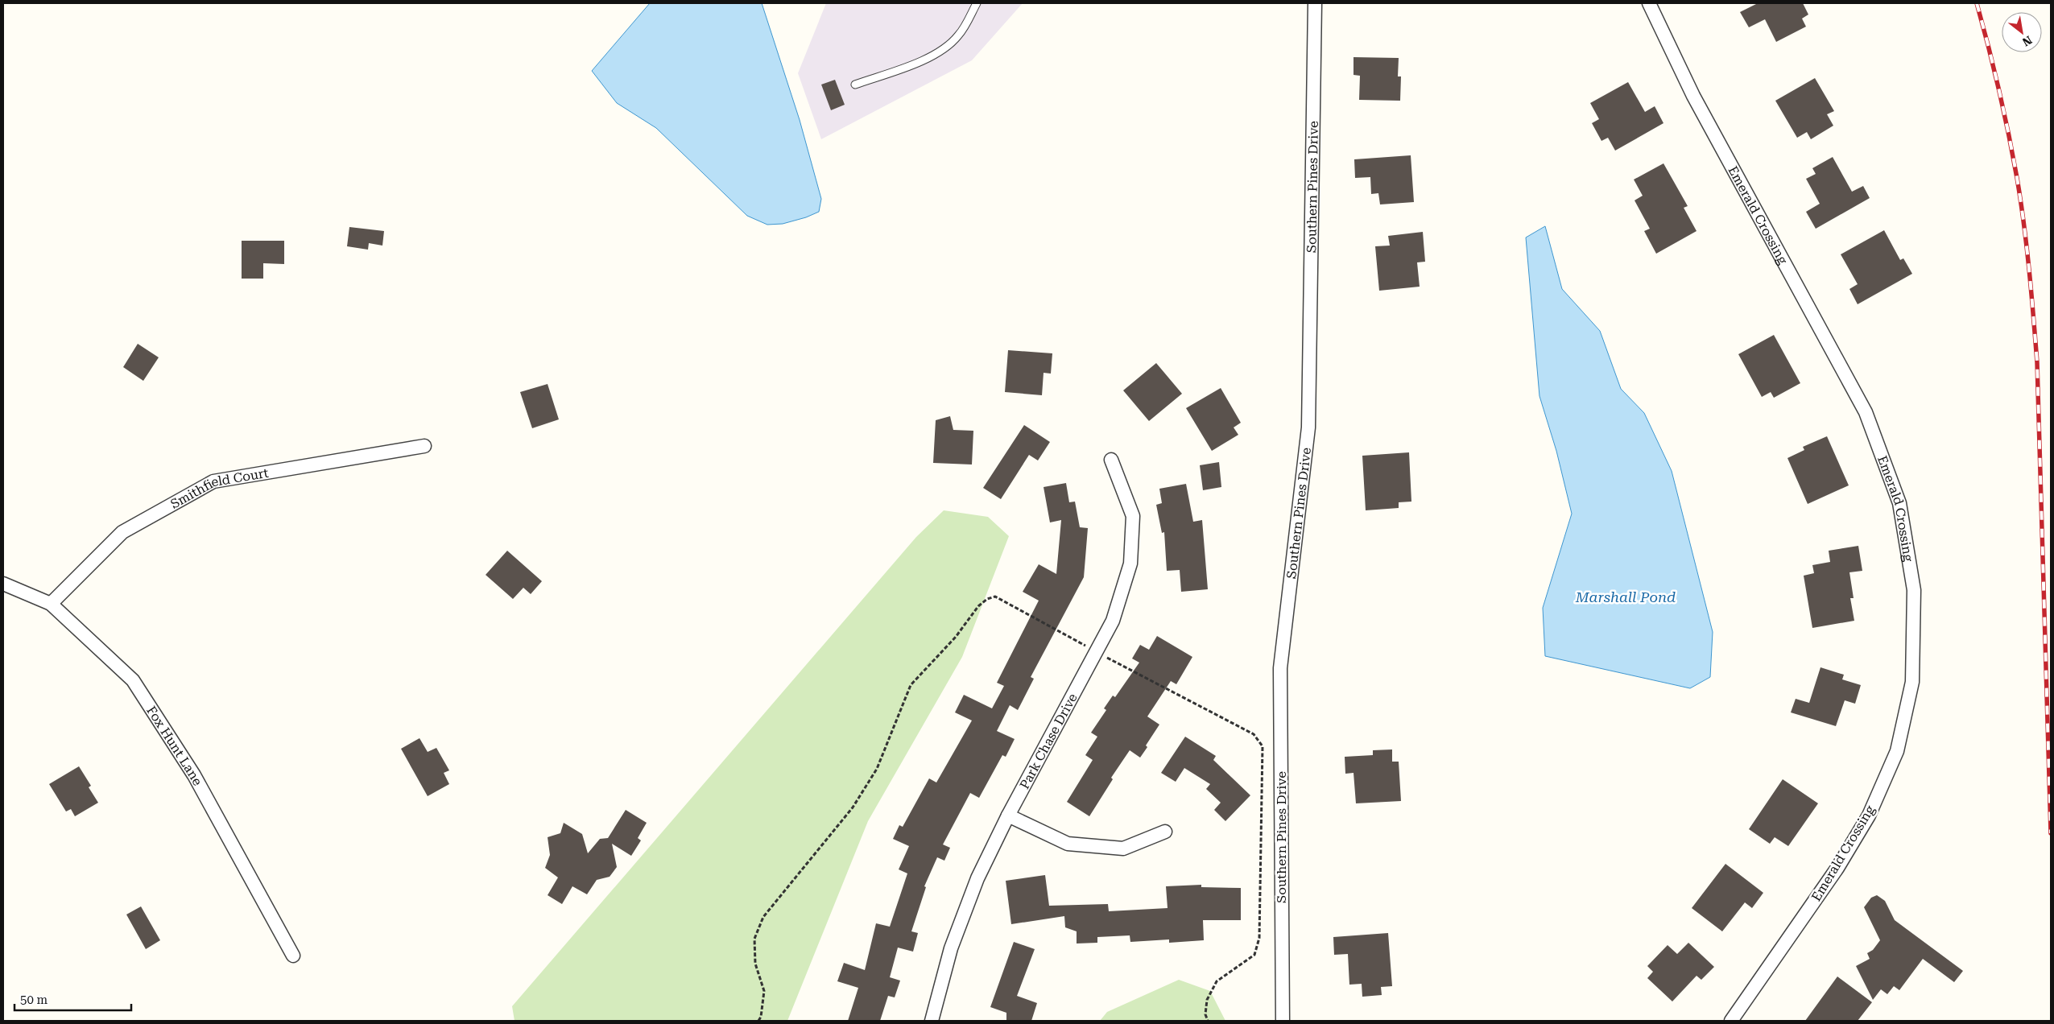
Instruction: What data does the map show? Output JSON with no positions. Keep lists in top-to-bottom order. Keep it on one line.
{"streets":{"street":["Southern Pines Drive","Emerald Crossing","Smithfield Court","Park Chase Drive","Fox Hunt Lane"]},"crossings":[["Smithfield Court","Fox Hunt Lane"]],"water":["Marshall Pond"],"scale_bar":"50 m","north":"bottom right"}
